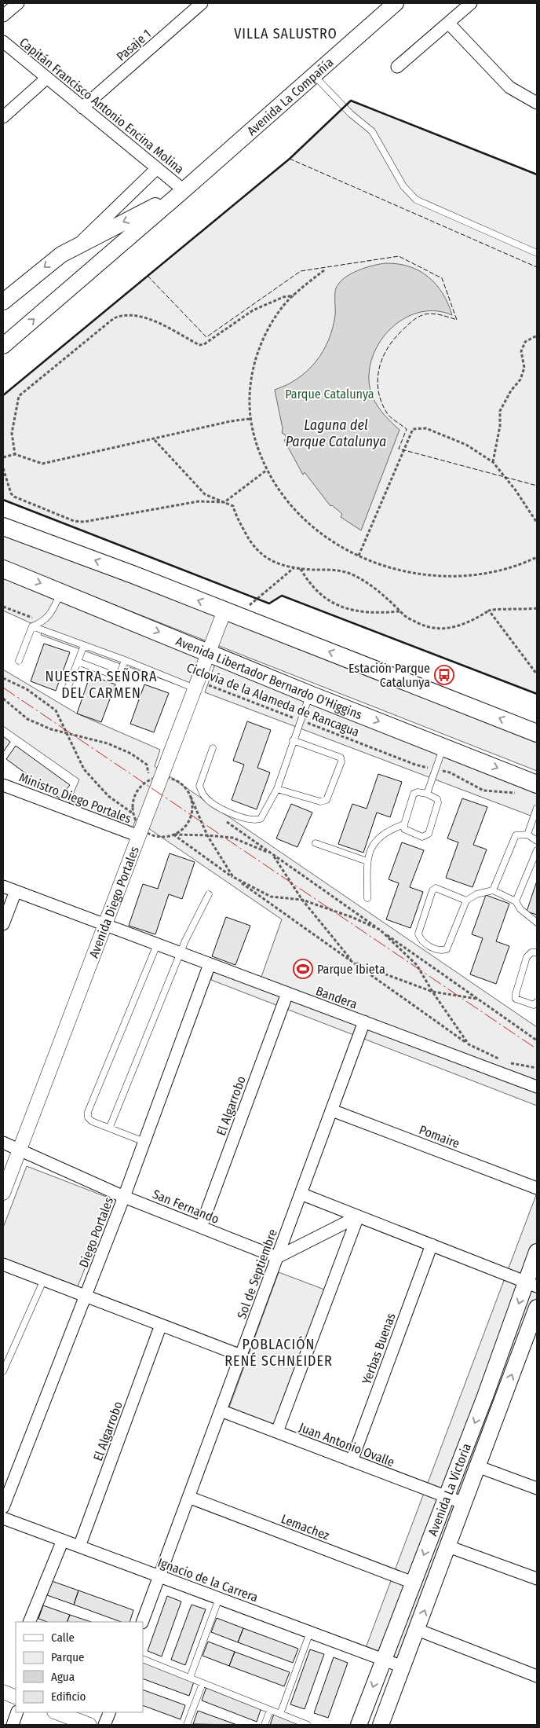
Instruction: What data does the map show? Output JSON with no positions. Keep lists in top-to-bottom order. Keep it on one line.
{"streets":{"main road":["Avenida La Compañía","Avenida Libertador Bernardo O'Higgins","Avenida La Victoria"],"street":["Pasaje 1","Capitán Francisco Antonio Encina Molina","Ministro Diego Portales","Avenida Diego Portales","Bandera","El Algarrobo","Pomaire","San Fernando","Diego Portales","Sol de Septiembre","Yerbas Buenas","Juan Antonio Ovalle","Lemachez","Ignacio de la Carrera"],"path":["Ciclovía de la Alameda de Rancagua"]},"crossings":[["Pasaje 1","Capitán Francisco Antonio Encina Molina"],["Avenida La Compañía","Capitán Francisco Antonio Encina Molina"],["Avenida Libertador Bernardo O'Higgins","Avenida Diego Portales"],["Ciclovía de la Alameda de Rancagua","Avenida Diego Portales"],["Ministro Diego Portales","Avenida Diego Portales"],["Avenida Diego Portales","Bandera"],["Avenida Diego Portales","San Fernando"],["Bandera","El Algarrobo"],["Bandera","Diego Portales"],["Bandera","Sol de Septiembre"],["El Algarrobo","San Fernando"],["El Algarrobo","Ignacio de la Carrera"],["Pomaire","Sol de Septiembre"],["San Fernando","Diego Portales"],["San Fernando","Sol de Septiembre"],["Sol de Septiembre","Juan Antonio Ovalle"],["Sol de Septiembre","Lemachez"],["Sol de Septiembre","Ignacio de la Carrera"],["Yerbas Buenas","Juan Antonio Ovalle"],["Juan Antonio Ovalle","Avenida La Victoria"],["Avenida La Victoria","Lemachez"],["Avenida La Victoria","Ignacio de la Carrera"]],"districts":["VILLA SALUSTRO","NUESTRA SEÑORA DEL CARMEN","POBLACIÓN RENÉ SCHNEIDER"],"water":["Laguna del Parque Catalunya"],"parks":["Parque Catalunya"],"places":{"bus stop":["Estación Parque Catalunya"],"sports":["Parque Ibieta"]},"legend":["Calle","Parque","Agua","Edificio"]}
